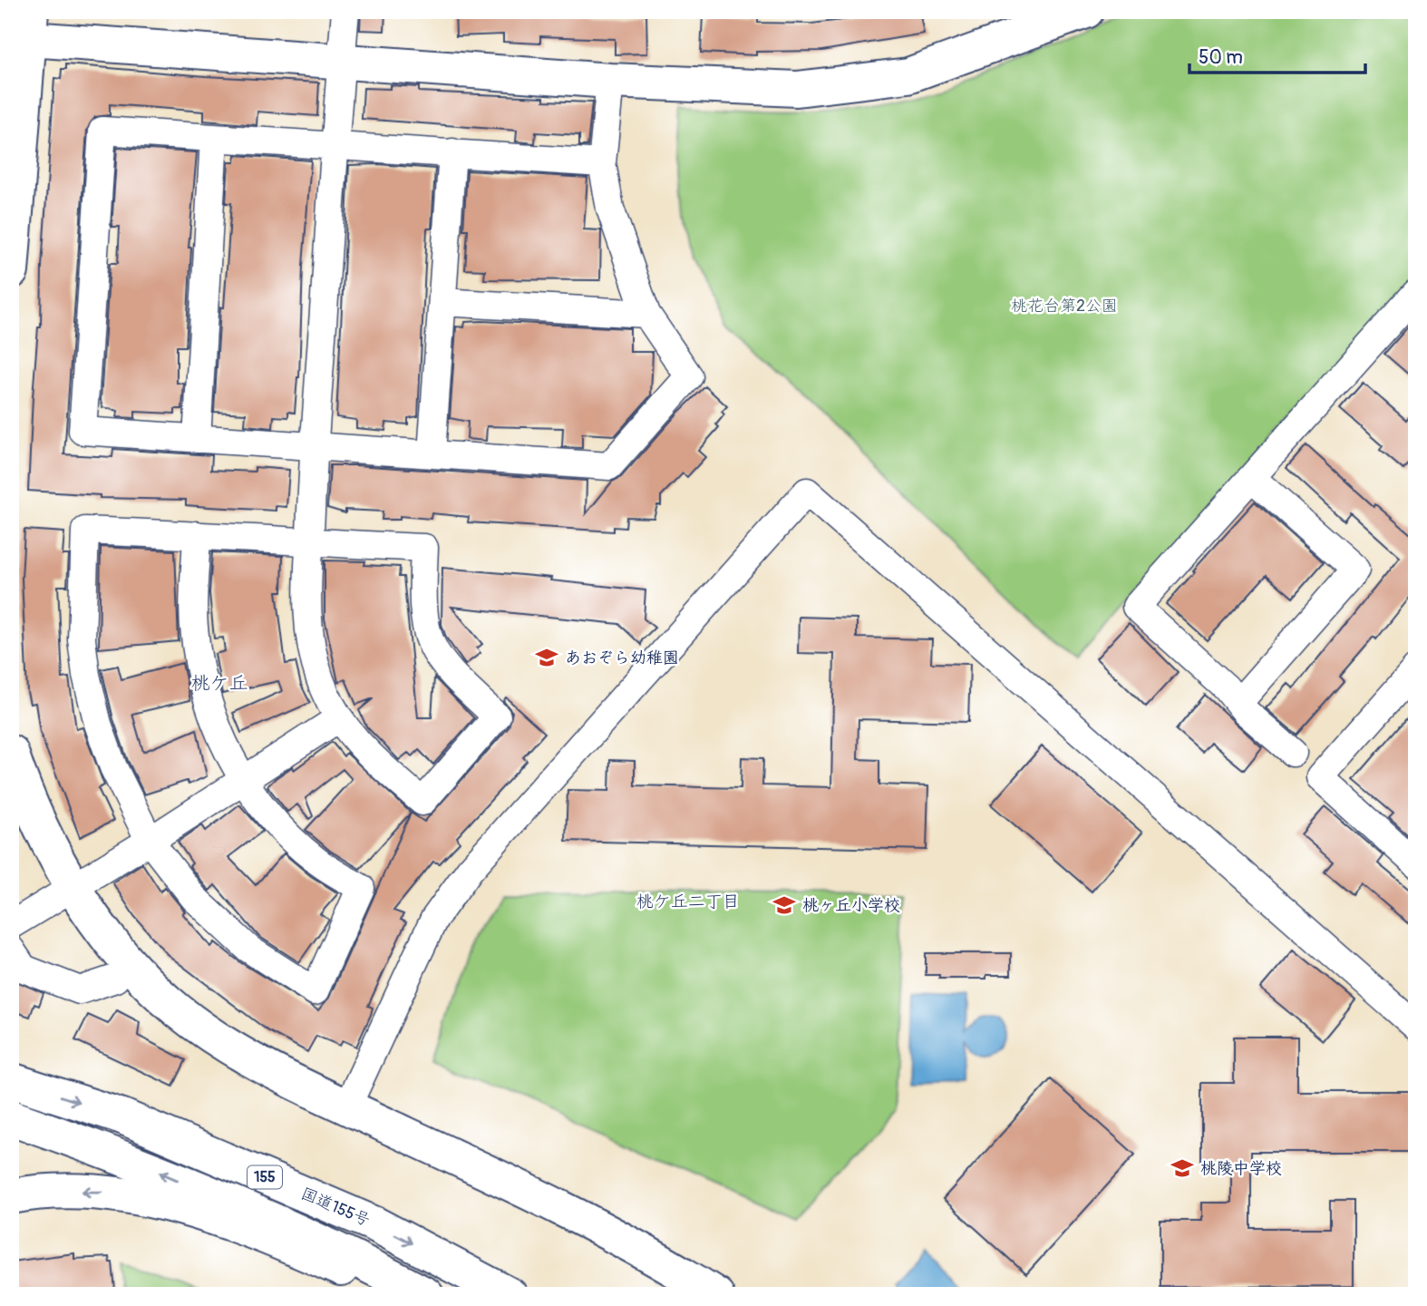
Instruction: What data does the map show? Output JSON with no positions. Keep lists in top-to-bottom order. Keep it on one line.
{"streets":{"main road":["155","国道155号"]},"districts":["桃ケ丘","桃ケ丘二丁目"],"parks":["桃花台第2公園"],"places":{"school or university":["あおぞら幼稚園","桃ヶ丘小学校","桃陵中学校"]},"scale_bar":"50 m"}
